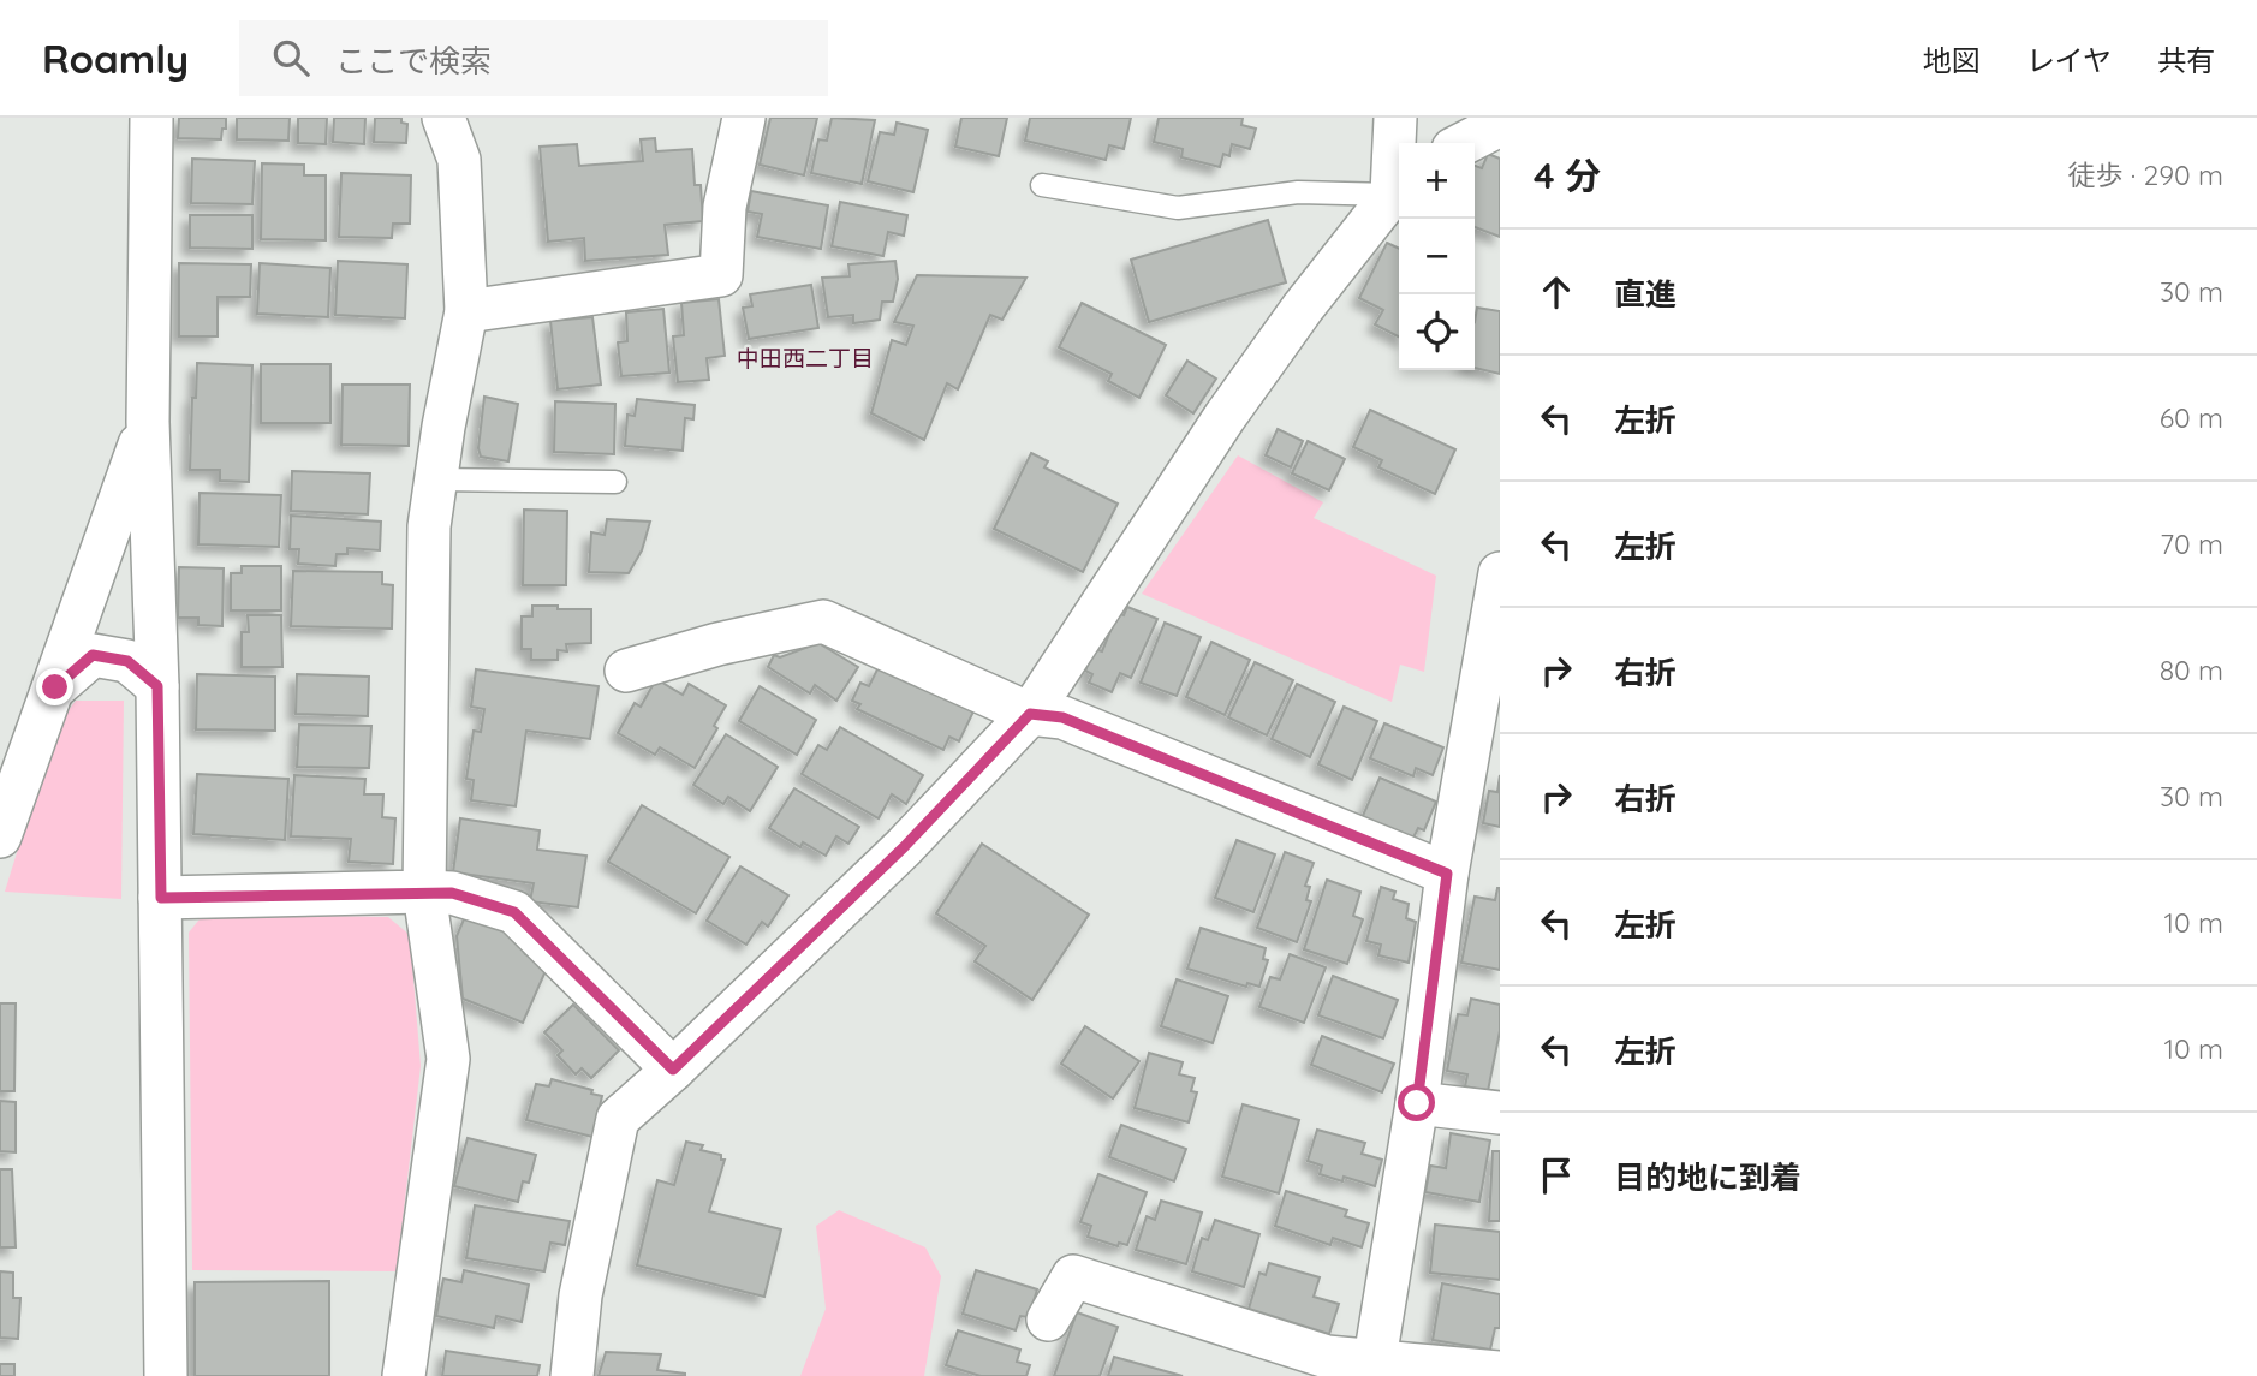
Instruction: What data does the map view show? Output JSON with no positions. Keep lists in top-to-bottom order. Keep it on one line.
{"districts":["中田西二丁目"],"page":{"header":"Roamly","search":"ここで検索","nav":["地図","レイヤ","共有"],"heading":["4 分","徒歩 · 290 m"],"map_buttons":["+","−"],"list":[["直進","30 m"],["左折","60 m"],["左折","70 m"],["右折","80 m"],["右折","30 m"],["左折","10 m"],["左折","10 m"],"目的地に到着"]}}
